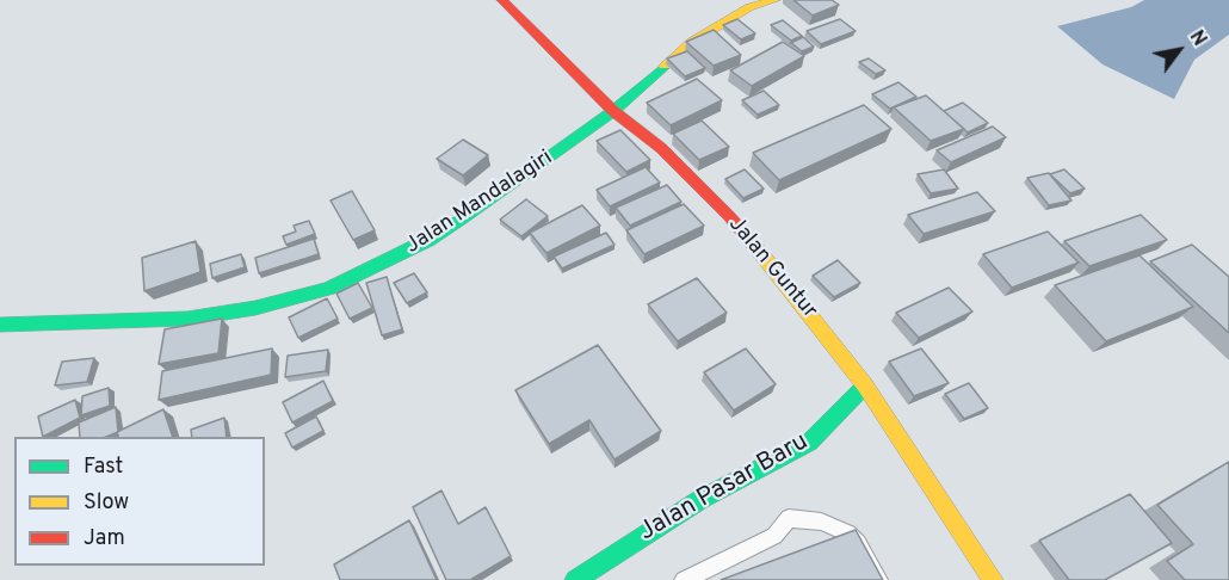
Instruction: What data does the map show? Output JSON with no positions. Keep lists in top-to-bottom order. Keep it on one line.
{"streets":{"street":["Jalan Mandalagiri","Jalan Guntur","Jalan Pasar Baru"]},"crossings":[["Jalan Mandalagiri","Jalan Guntur"],["Jalan Guntur","Jalan Pasar Baru"]],"legend":["Fast","Slow","Jam"],"north":"top right"}
